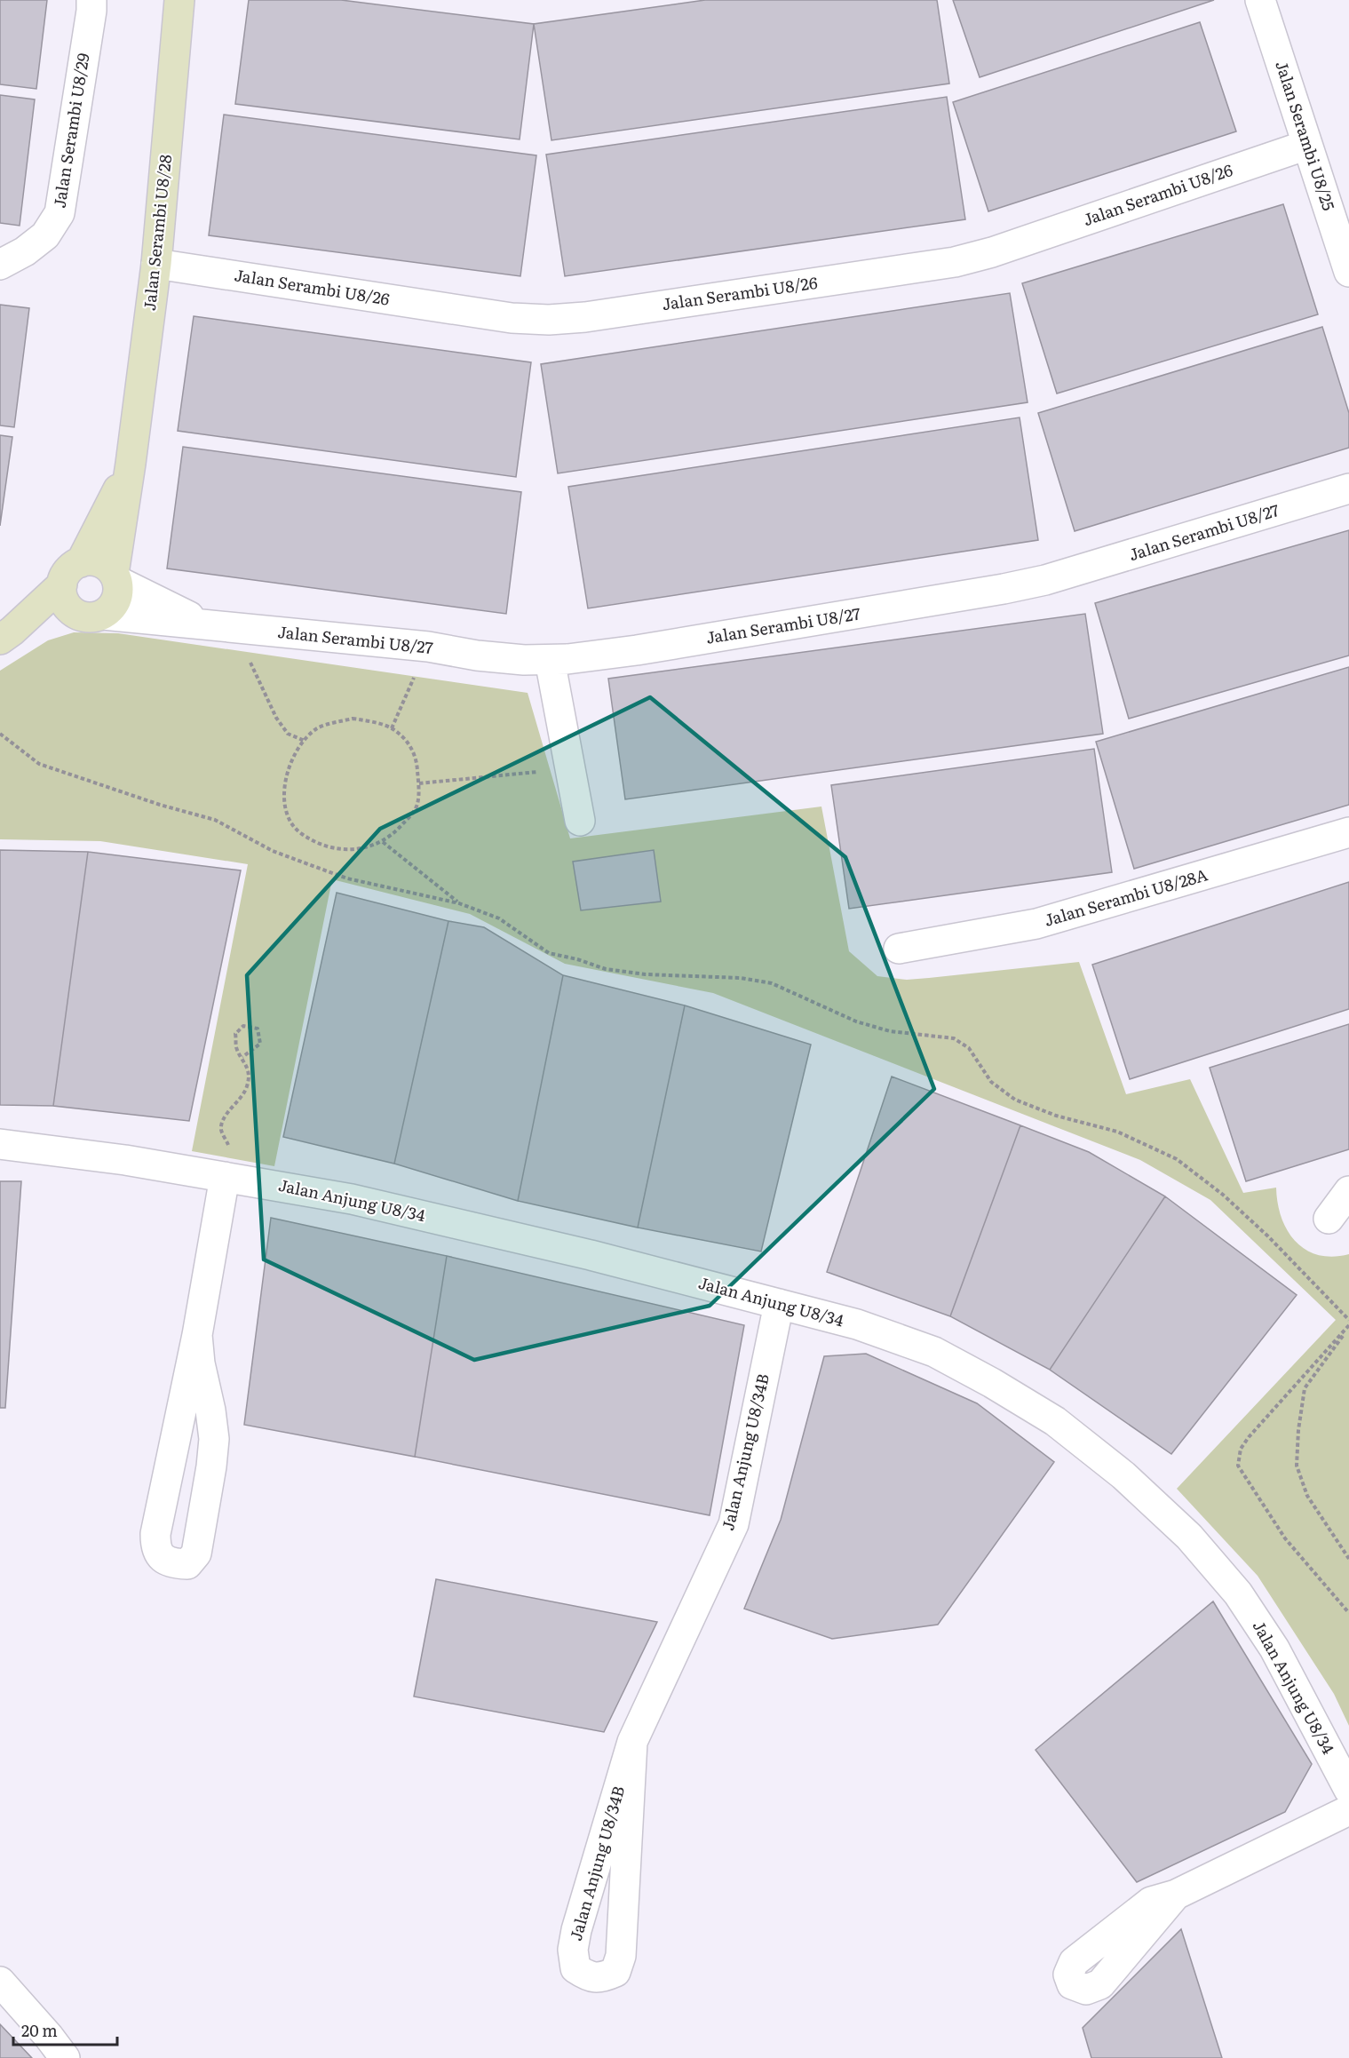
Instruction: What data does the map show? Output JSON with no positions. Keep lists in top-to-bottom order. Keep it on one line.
{"streets":{"street":["Jalan Serambi U8/29","Jalan Serambi U8/25","Jalan Serambi U8/26","Jalan Serambi U8/28","Jalan Serambi U8/27","Jalan Serambi U8/28A","Jalan Anjung U8/34","Jalan Anjung U8/34B"]},"crossings":[["Jalan Serambi U8/25","Jalan Serambi U8/26"],["Jalan Serambi U8/26","Jalan Serambi U8/28"],["Jalan Serambi U8/28","Jalan Serambi U8/27"],["Jalan Anjung U8/34","Jalan Anjung U8/34B"]],"scale_bar":"20 m"}
